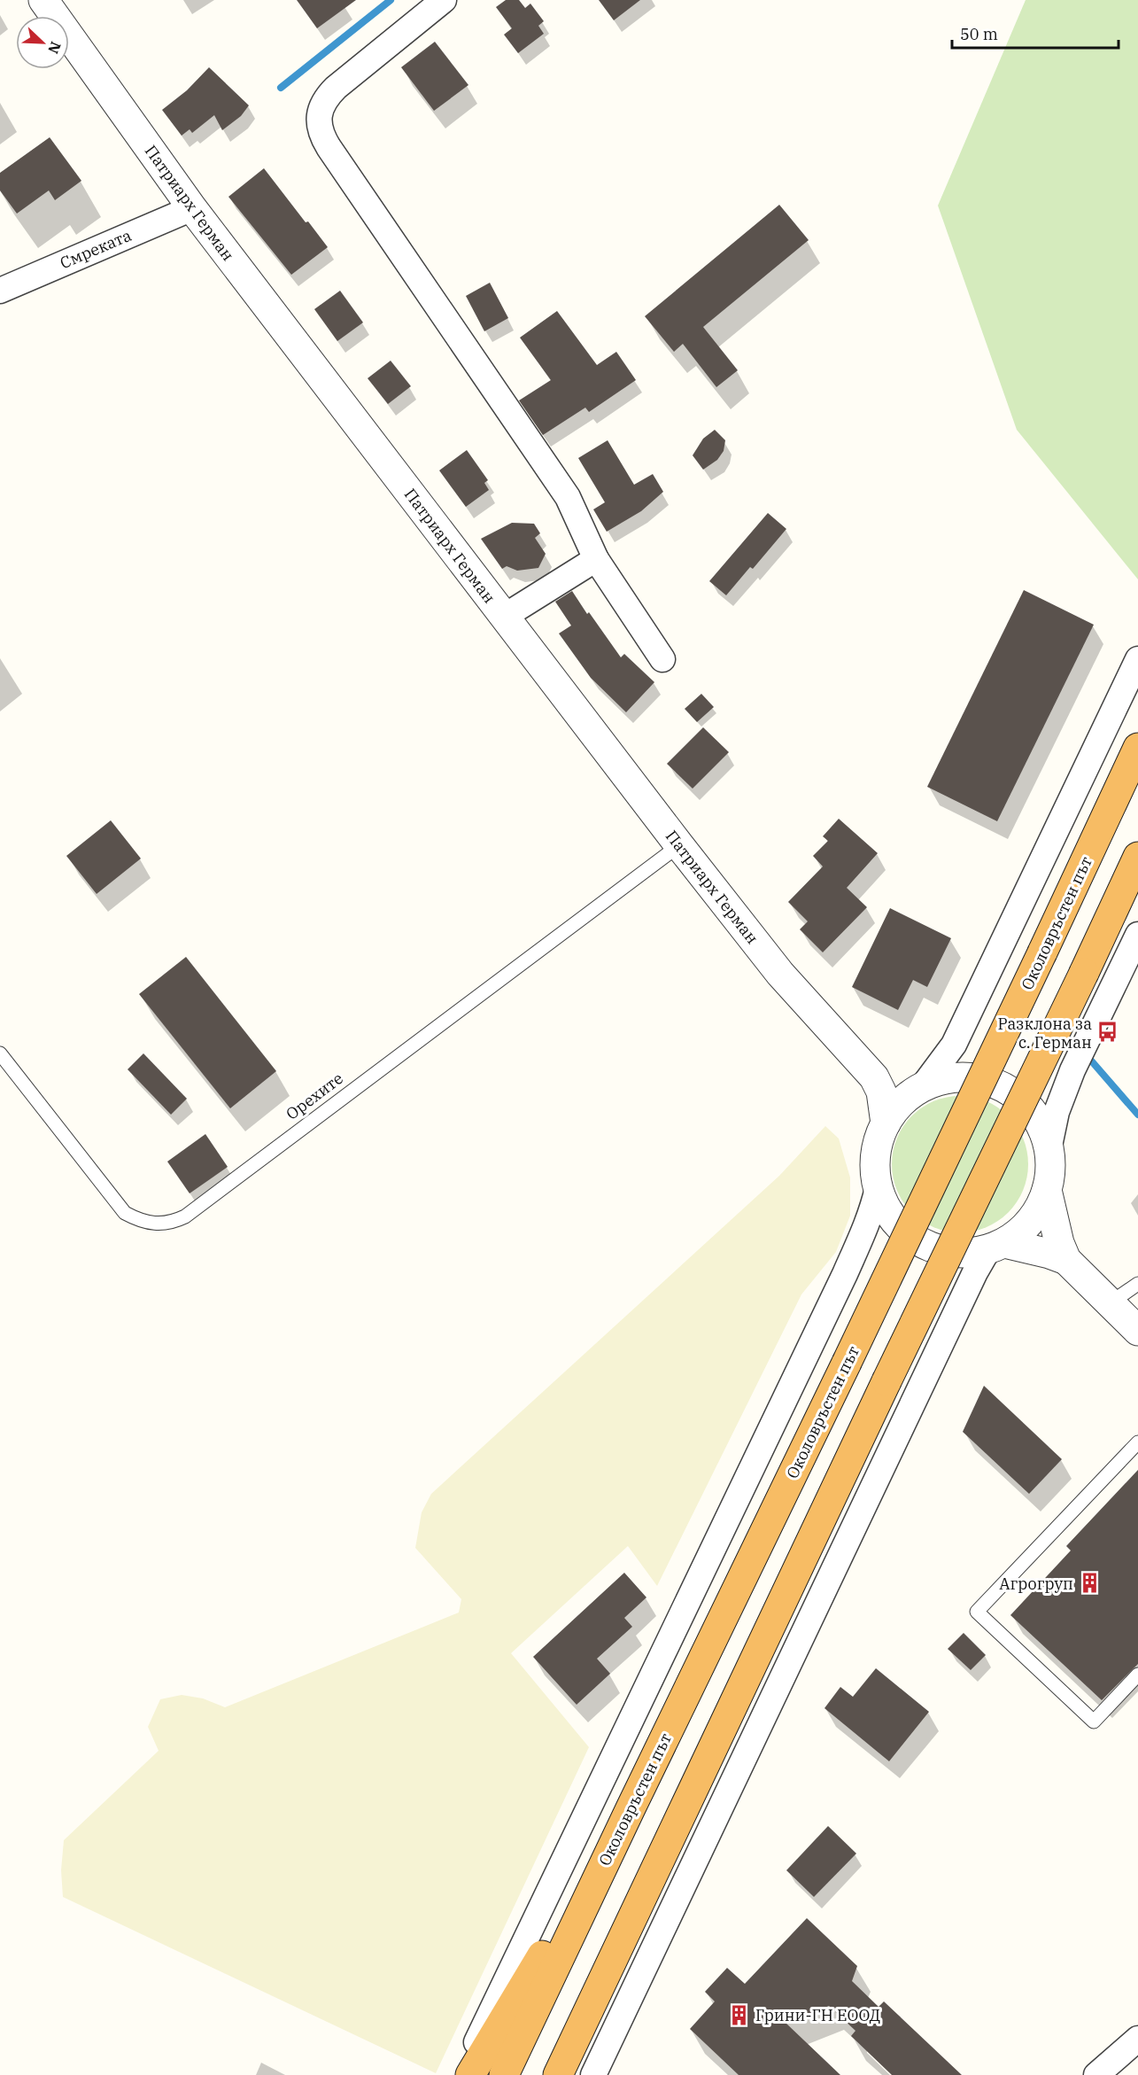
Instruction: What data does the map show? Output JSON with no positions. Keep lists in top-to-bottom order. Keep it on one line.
{"streets":{"highway":["Околовръстен път"],"street":["Патриарх Герман","Смреката"],"lane":["Орехите"]},"crossings":[["Патриарх Герман","Смреката"],["Патриарх Герман","Орехите"]],"places":{"bus stop":["Разклона за с. Герман"],"building":["Агрогруп","Грини-ГН ЕООД"]},"scale_bar":"50 m","north":"bottom right"}
